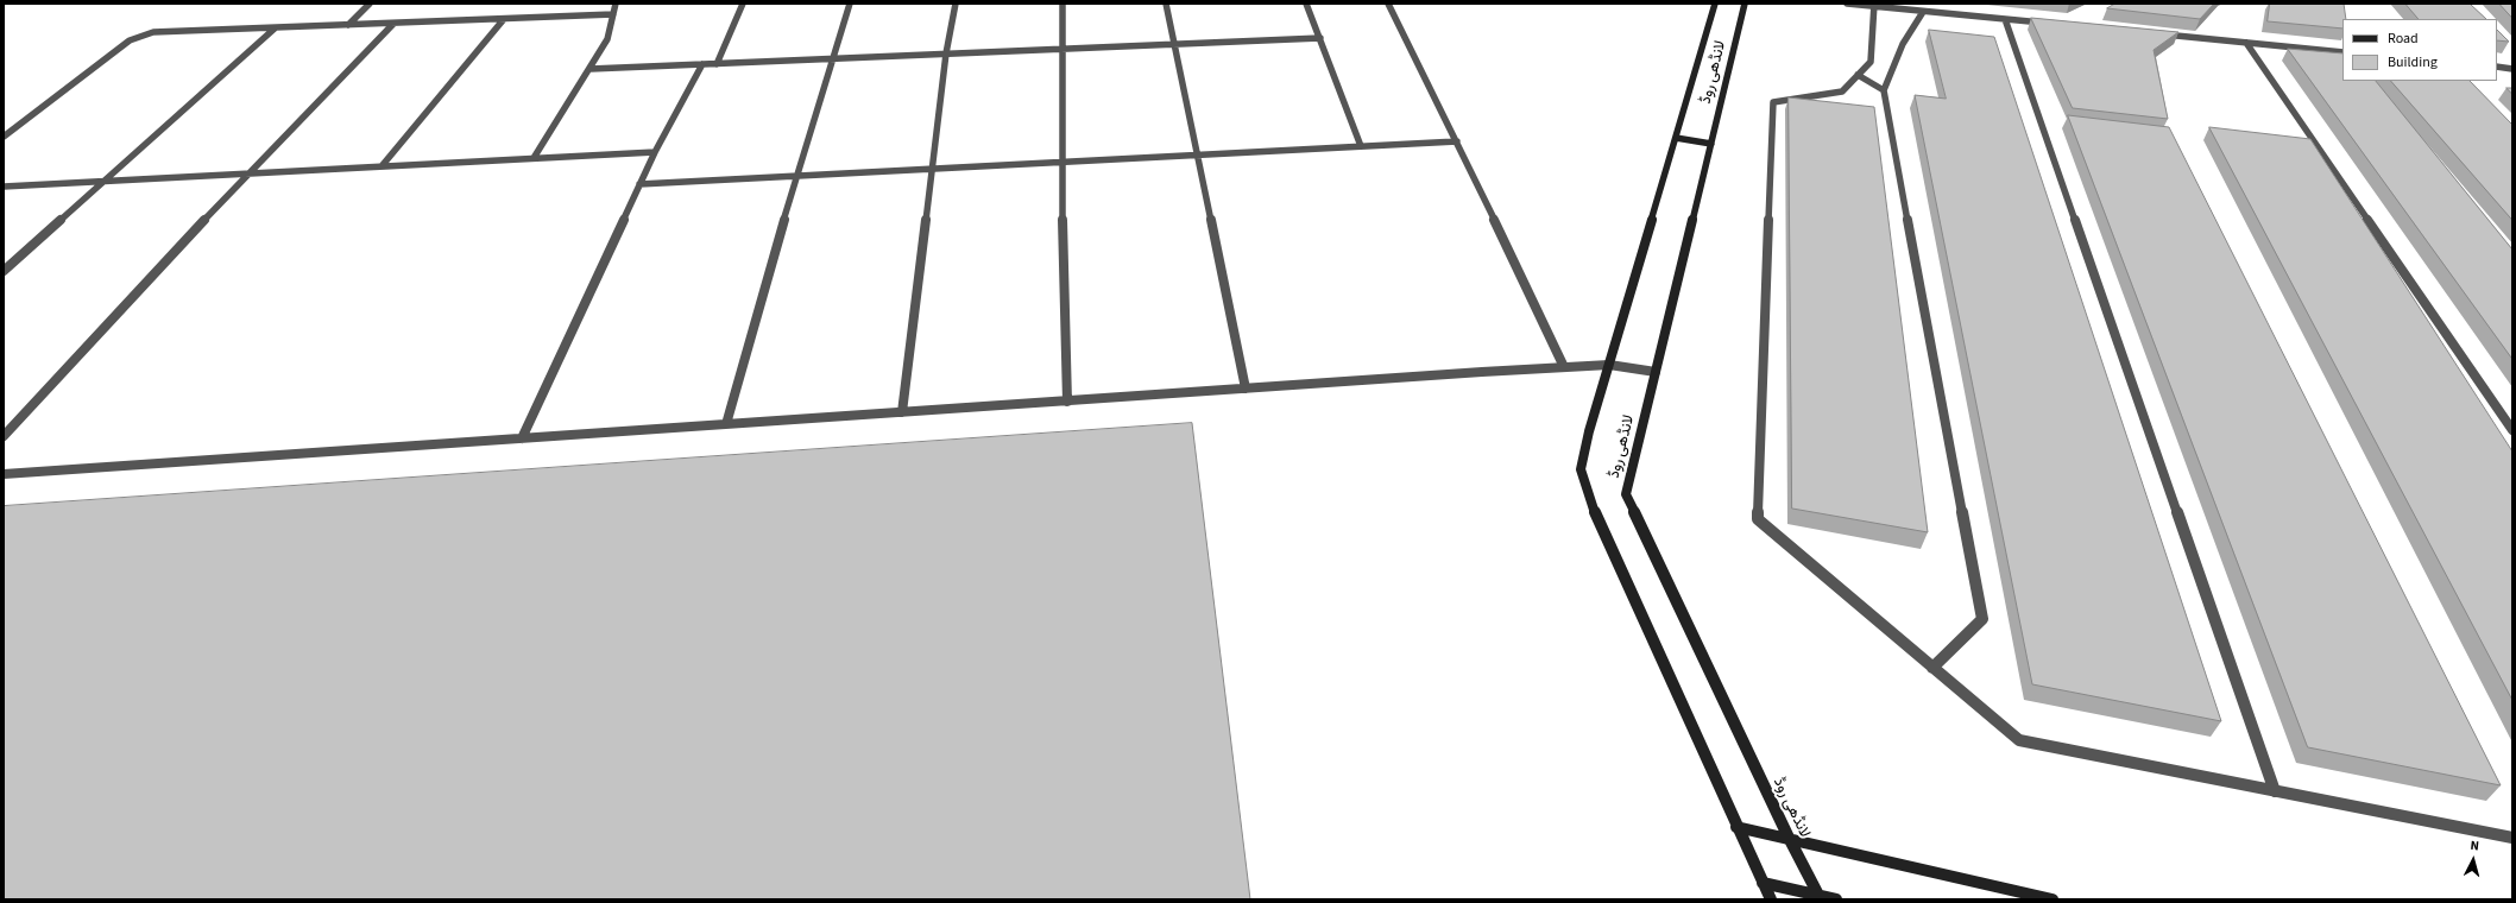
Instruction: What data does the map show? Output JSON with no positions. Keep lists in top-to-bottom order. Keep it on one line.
{"streets":{"main road":["لانڈھی روڈ"]},"legend":["Road","Building"],"north":"top"}
